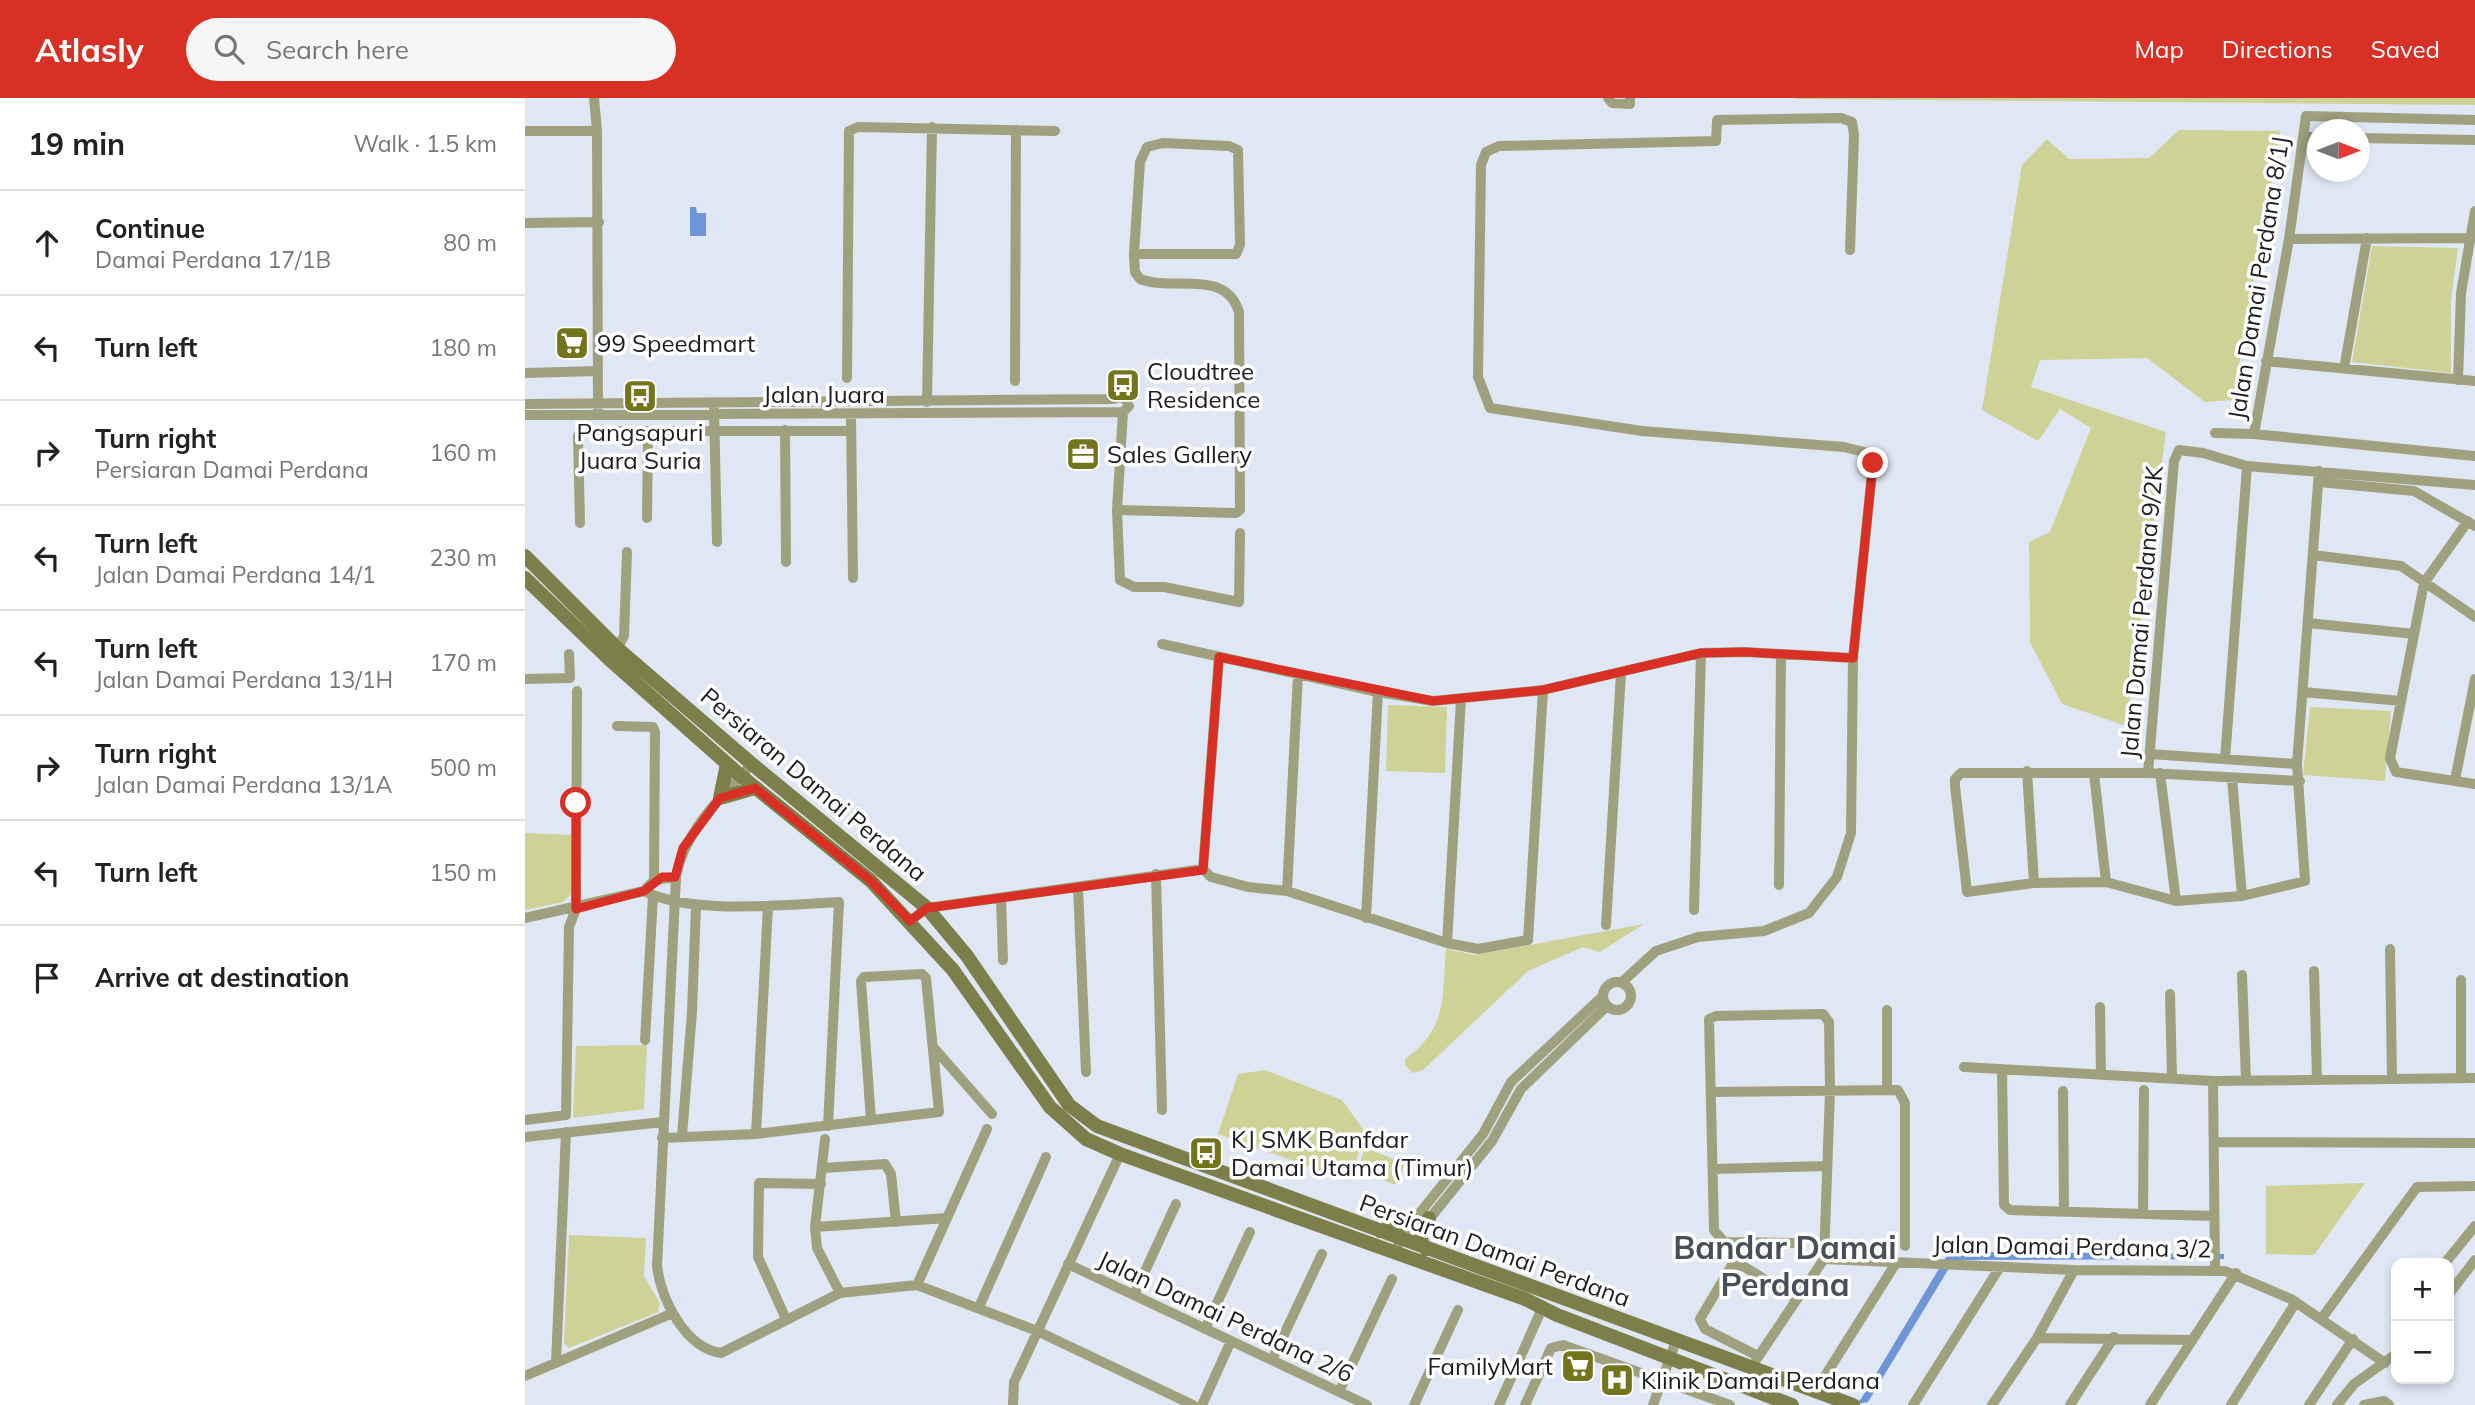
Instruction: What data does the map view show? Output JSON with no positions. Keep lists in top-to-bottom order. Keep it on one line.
{"streets":{"main road":["Persiaran Damai Perdana"],"street":["Jalan Damai Perdana 8/1J","Jalan Juara","Jalan Damai Perdana 9/2K","Jalan Damai Perdana 3/2","Jalan Damai Perdana 2/6"]},"districts":["Bandar Damai Perdana"],"places":{"supermarket":["99 Speedmart","FamilyMart"],"bus stop":["Cloudtree Residence","Pangsapuri Juara Suria","KJ SMK Banfdar Damai Utama (Timur)"],"office":["Sales Gallery"],"hospital":["Klinik Damai Perdana"]},"north":"right","page":{"header":"Atlasly","search":"Search here","nav":["Map","Directions","Saved"],"heading":["19 min","Walk · 1.5 km"],"list":[["Continue","Damai Perdana 17/1B","80 m"],["Turn left","180 m"],["Turn right","Persiaran Damai Perdana","160 m"],["Turn left","Jalan Damai Perdana 14/1","230 m"],["Turn left","Jalan Damai Perdana 13/1H","170 m"],["Turn right","Jalan Damai Perdana 13/1A","500 m"],["Turn left","150 m"],"Arrive at destination"],"map_buttons":["+","−"]}}
